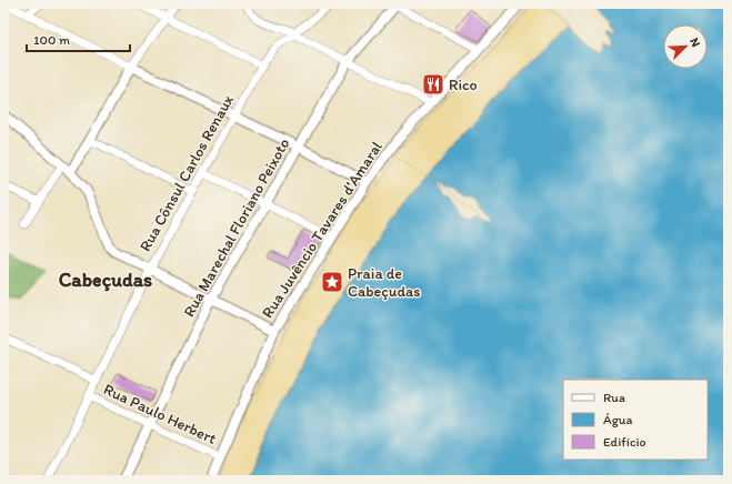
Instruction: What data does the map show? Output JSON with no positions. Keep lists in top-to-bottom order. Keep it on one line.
{"streets":{"street":["Rua Cônsul Carlos Renaux","Rua Marechal Floriano Peixoto","Rua Juvêncio Tavares d'Amaral","Rua Paulo Herbert"]},"crossings":[["Rua Cônsul Carlos Renaux","Rua Paulo Herbert"],["Rua Marechal Floriano Peixoto","Rua Paulo Herbert"],["Rua Juvêncio Tavares d'Amaral","Rua Paulo Herbert"]],"districts":["Cabeçudas"],"places":{"restaurant":["Rico"],"place":["Praia de Cabeçudas"]},"legend":["Rua","Água","Edifício"],"scale_bar":"100 m","north":"top right"}
